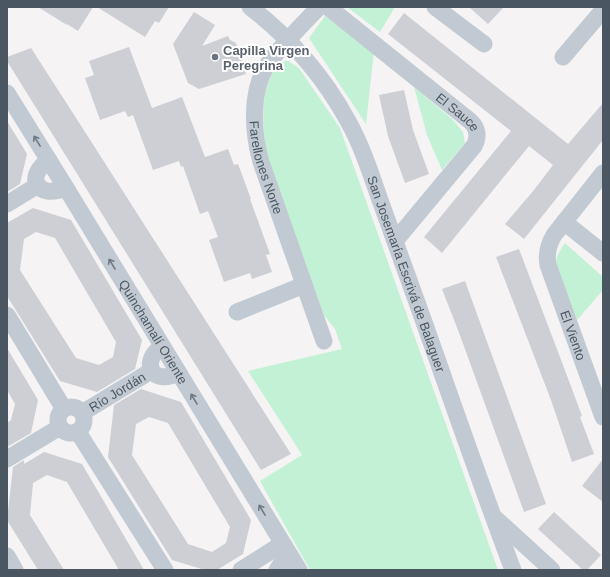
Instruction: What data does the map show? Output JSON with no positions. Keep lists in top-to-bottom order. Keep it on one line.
{"streets":{"street":["El Sauce","Farellones Norte","San Josemaría Escrivá de Balaguer","Quinchamalí Oriente","El Viento","Río Jordán"]},"crossings":[["El Sauce","San Josemaría Escrivá de Balaguer"],["Farellones Norte","San Josemaría Escrivá de Balaguer"],["Quinchamalí Oriente","Río Jordán"]],"places":["Capilla Virgen Peregrina"]}
